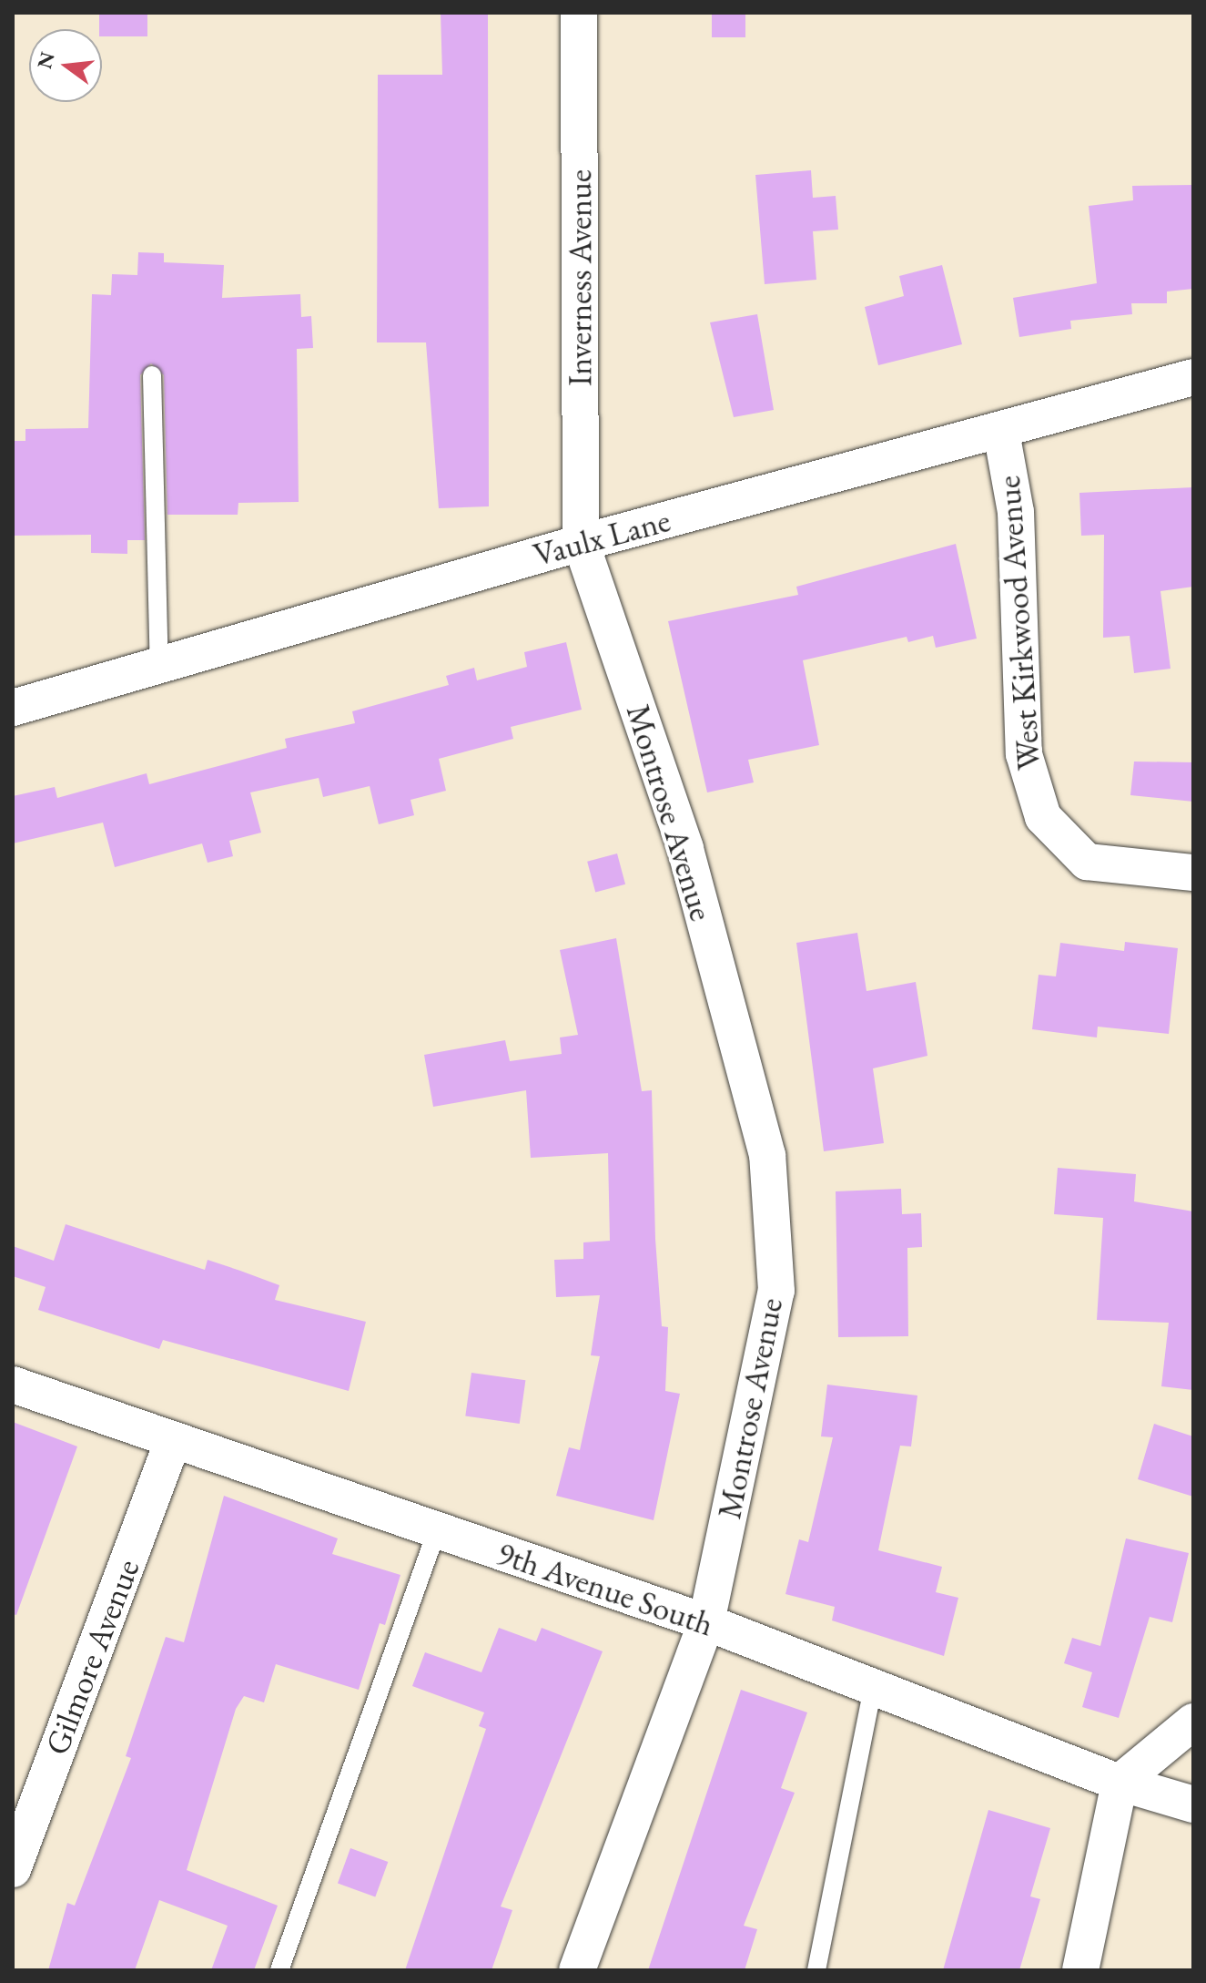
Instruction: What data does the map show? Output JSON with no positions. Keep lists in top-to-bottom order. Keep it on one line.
{"streets":{"street":["Inverness Avenue","Vaulx Lane","West Kirkwood Avenue","Montrose Avenue","9th Avenue South","Gilmore Avenue"]},"crossings":[["Inverness Avenue","Vaulx Lane"],["Inverness Avenue","Montrose Avenue"],["Vaulx Lane","West Kirkwood Avenue"],["Vaulx Lane","Montrose Avenue"],["Montrose Avenue","9th Avenue South"],["9th Avenue South","Gilmore Avenue"]],"north":"left"}
